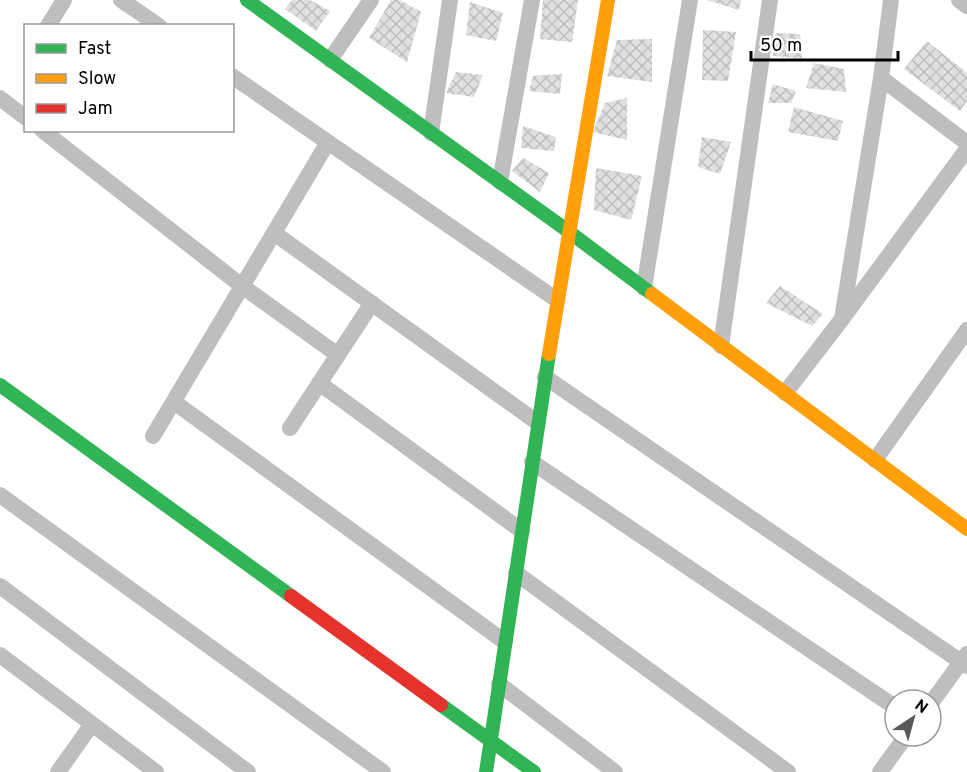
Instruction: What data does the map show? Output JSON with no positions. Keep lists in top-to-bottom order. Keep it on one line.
{"legend":["Fast","Slow","Jam"],"scale_bar":"50 m","north":"top right"}
